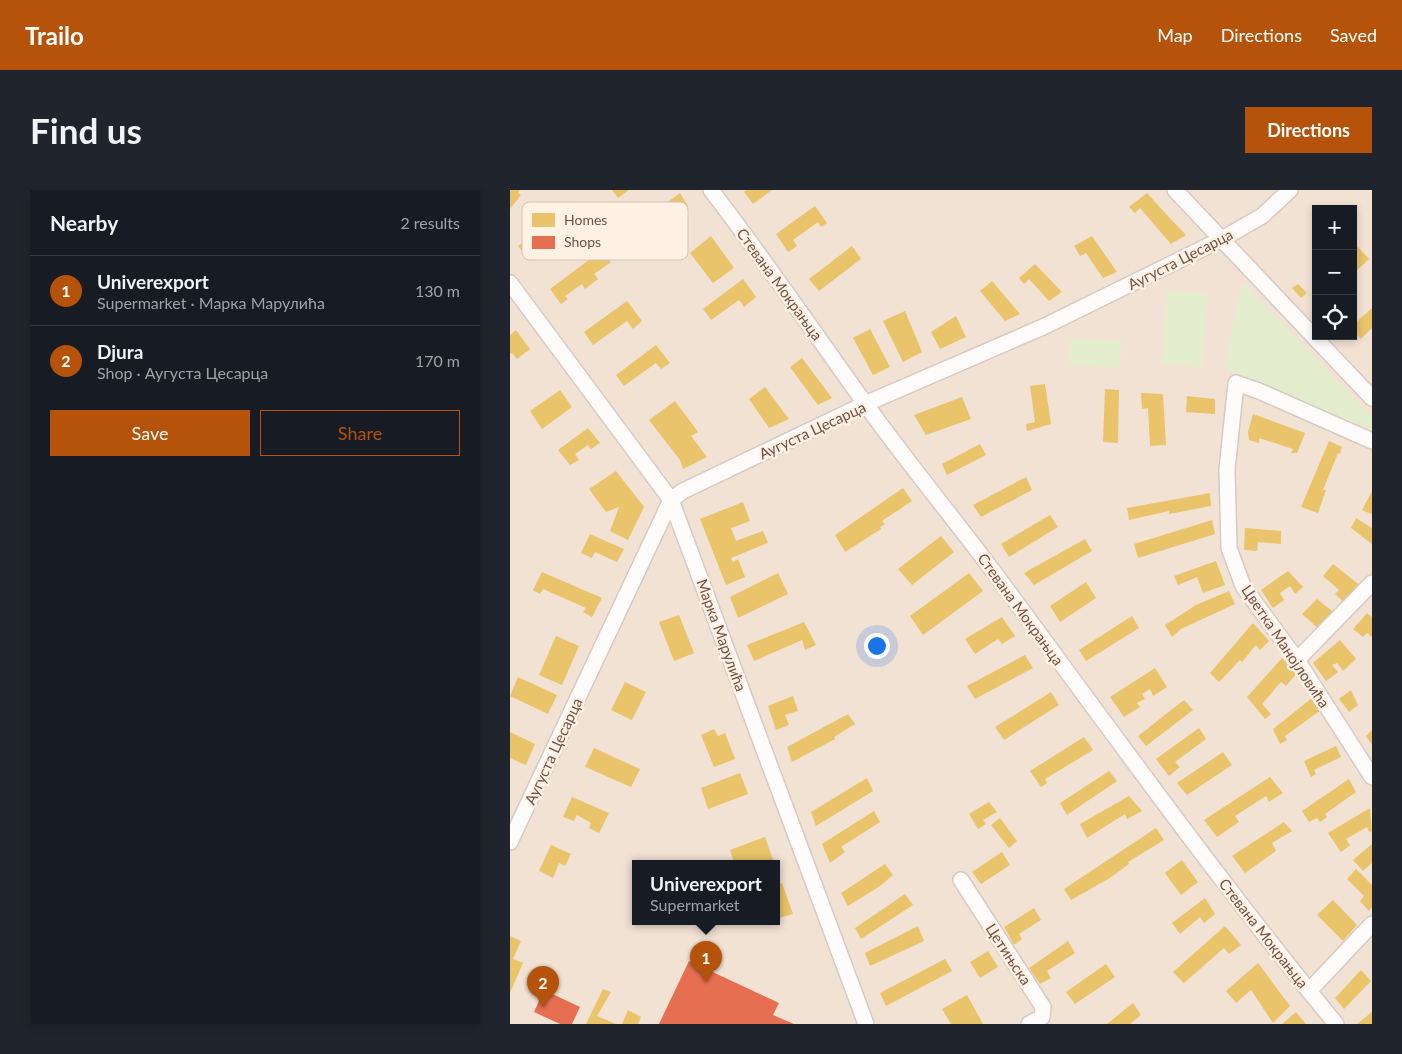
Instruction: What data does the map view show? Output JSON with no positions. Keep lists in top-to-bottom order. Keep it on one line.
{"streets":{"street":["Аугуста Цесарца","Стевана Мокрањца","Марка Марулића","Цветка Манојловића","Цетињска"]},"crossings":[["Аугуста Цесарца","Стевана Мокрањца"],["Аугуста Цесарца","Марка Марулића"]],"legend":["Homes","Shops"],"page":{"header":"Trailo","nav":["Map","Directions","Saved"],"buttons":["Directions",["Save","Share"]],"title":"Find us","heading":["Nearby","2 results"],"map_buttons":["+","−"],"list":[{"mark":"1","name":"Univerexport","note":"Supermarket · Марка Марулића","value":"130 m"},{"mark":"2","name":"Djura","note":"Shop · Аугуста Цесарца","value":"170 m"}],"popup":["Univerexport","Supermarket"],"pins":["1","2"]}}
